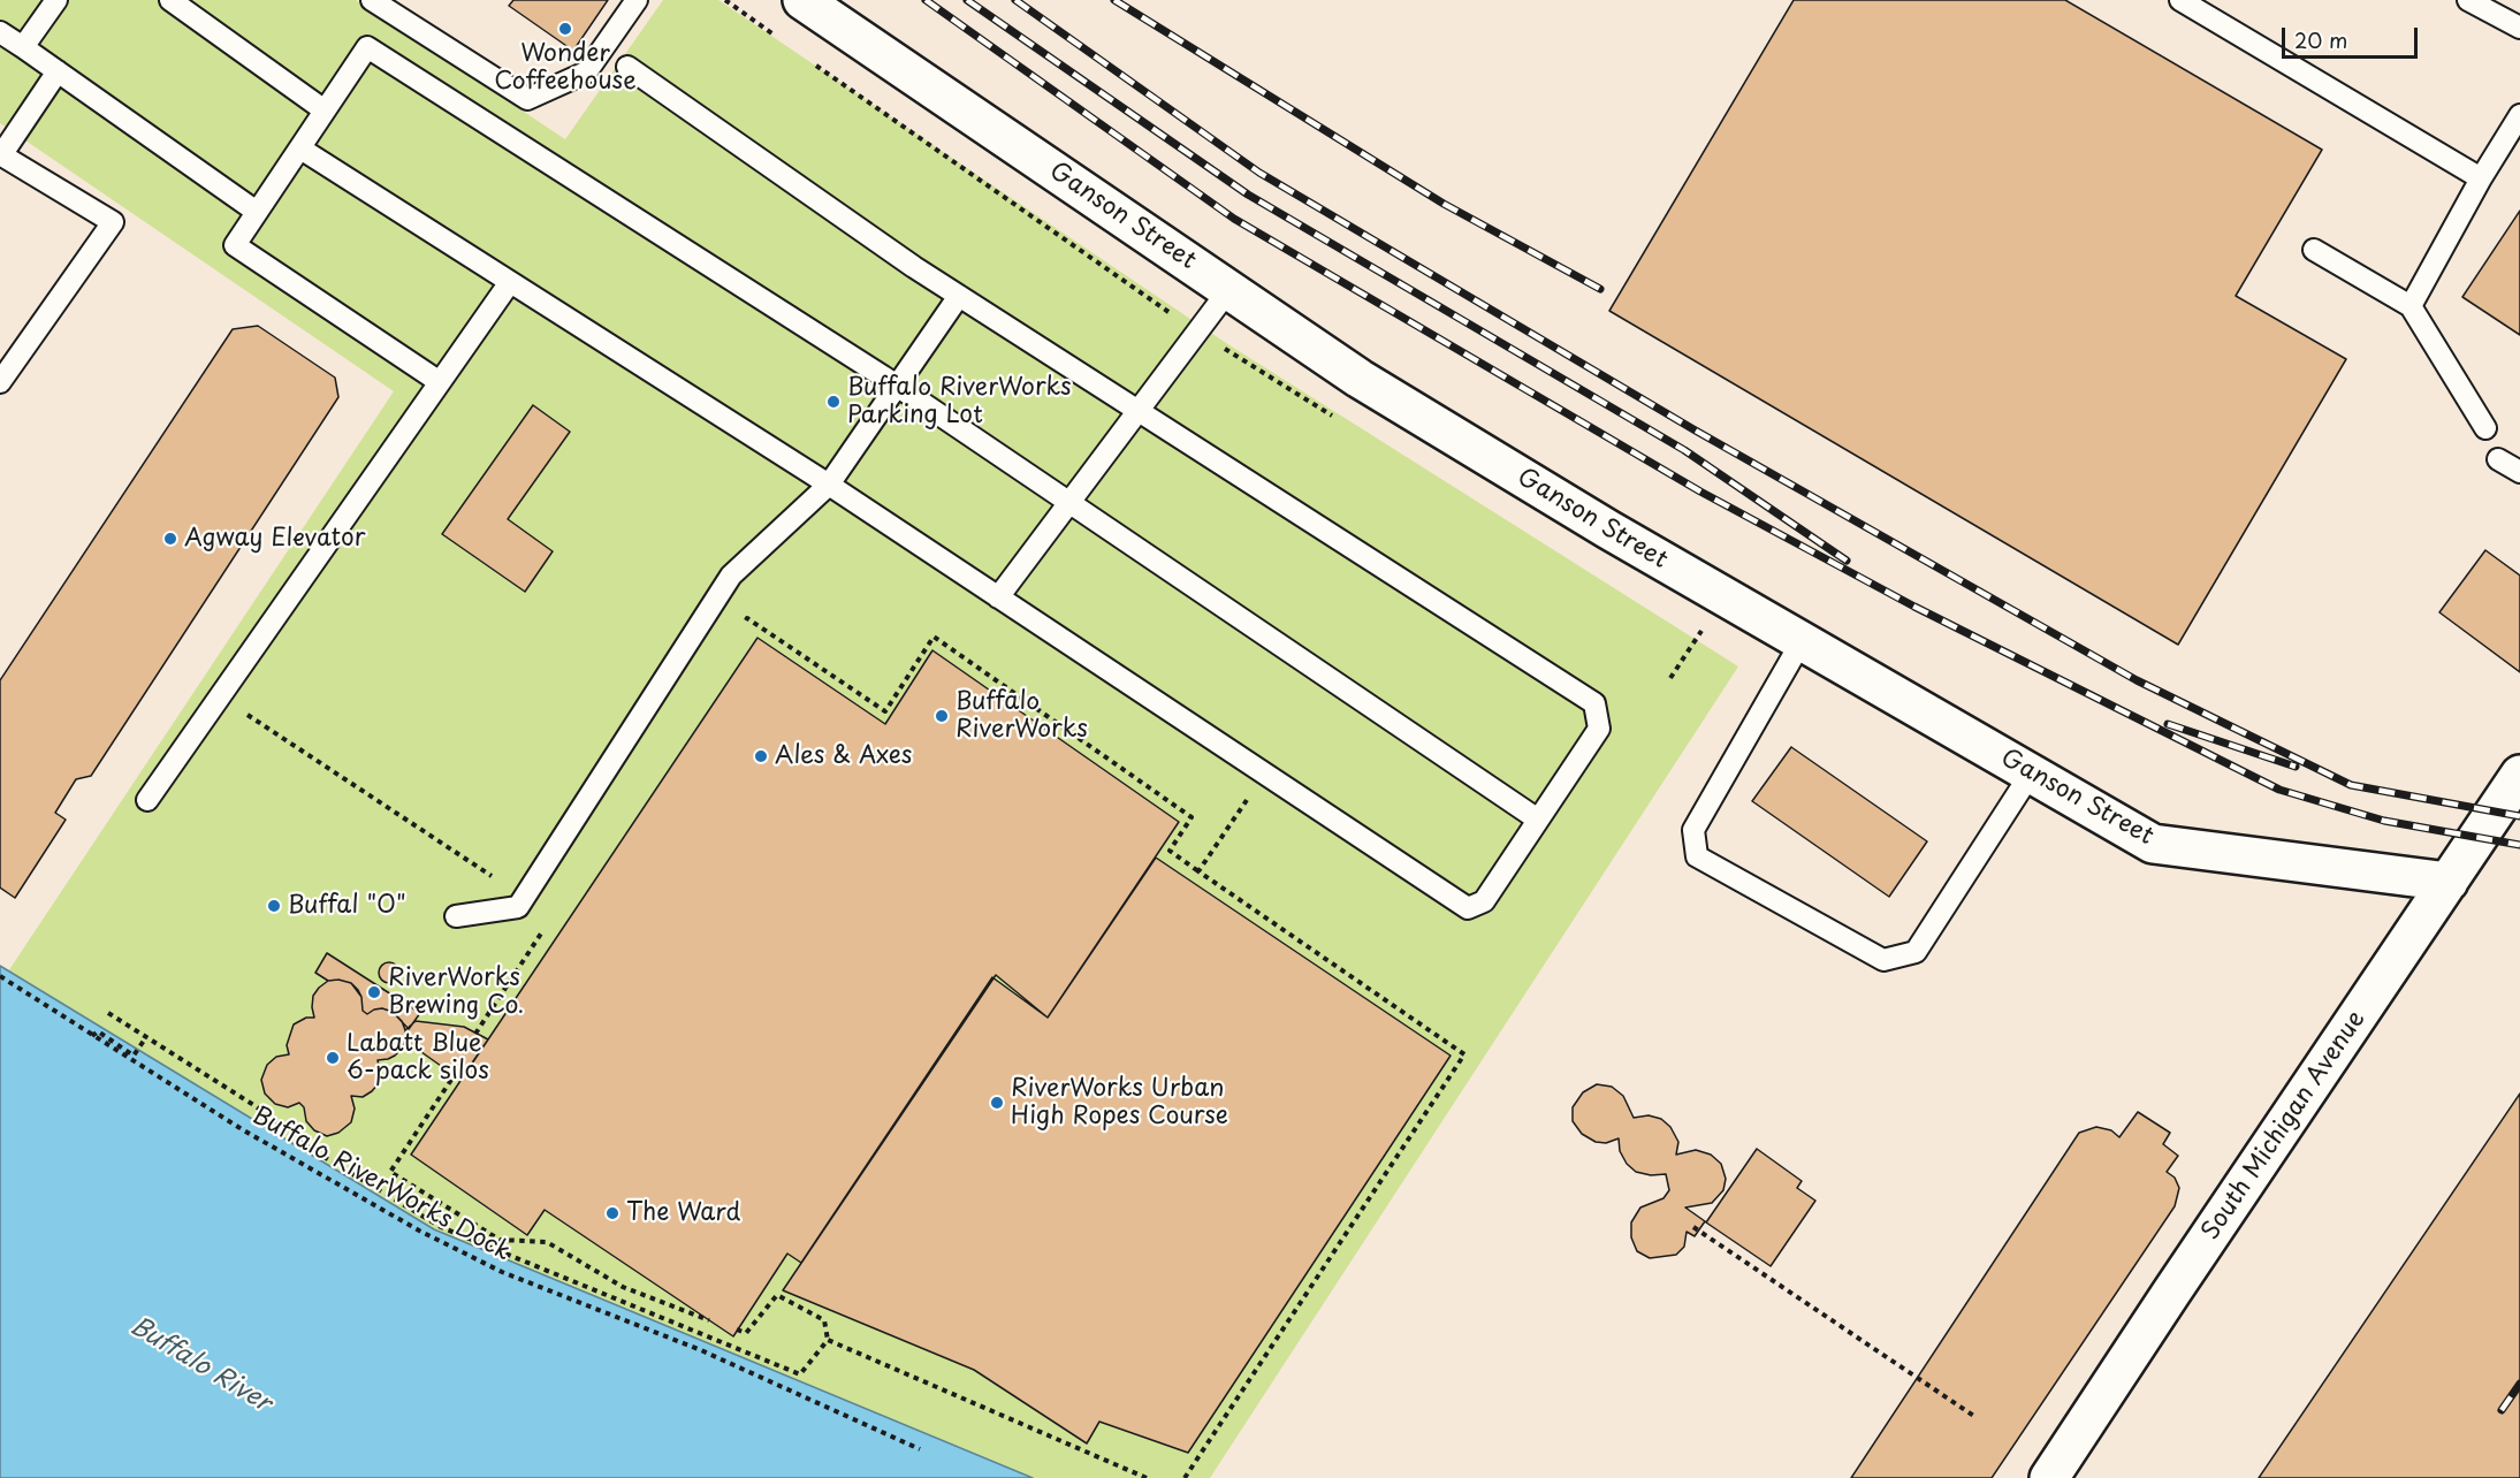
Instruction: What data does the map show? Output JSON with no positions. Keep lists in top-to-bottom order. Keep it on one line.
{"streets":{"street":["Ganson Street","South Michigan Avenue"],"path":["Buffalo RiverWorks Dock"]},"crossings":[["Ganson Street","South Michigan Avenue"]],"water":["Buffalo River"],"places":["Wonder Coffeehouse","Buffalo RiverWorks Parking Lot","Agway Elevator","Buffalo RiverWorks","Ales & Axes","Buffal \"O\"","RiverWorks Brewing Co.","Labatt Blue 6-pack silos","RiverWorks Urban High Ropes Course","The Ward"],"scale_bar":"20 m"}
